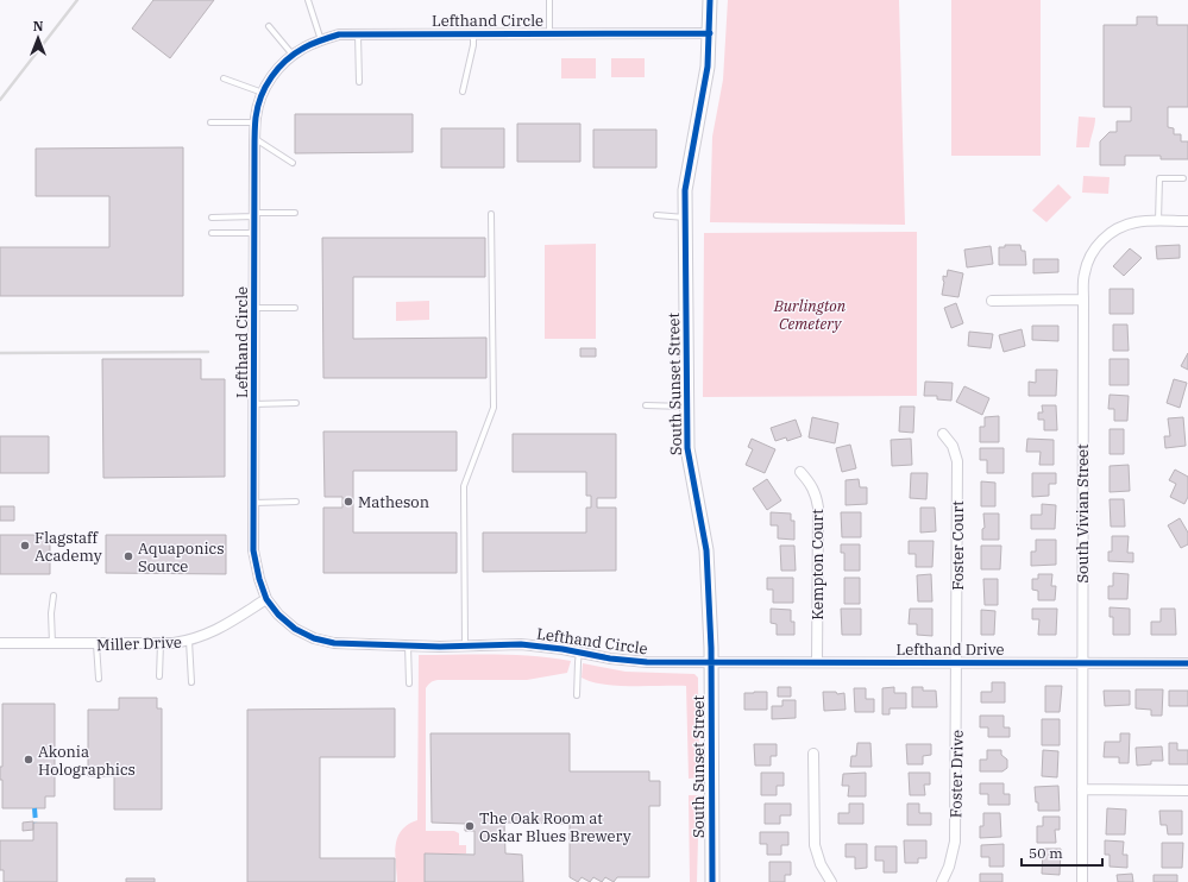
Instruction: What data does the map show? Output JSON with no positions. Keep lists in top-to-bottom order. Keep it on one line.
{"streets":{"street":["Lefthand Circle","South Sunset Street","South Vivian Street","Foster Court","Kempton Court","Miller Drive","Lefthand Drive","Foster Drive"]},"crossings":[["Lefthand Circle","South Sunset Street"],["Lefthand Circle","Miller Drive"],["Lefthand Circle","Lefthand Drive"],["South Sunset Street","Lefthand Drive"],["South Vivian Street","Lefthand Drive"],["Foster Court","Lefthand Drive"],["Foster Court","Foster Drive"],["Kempton Court","Lefthand Drive"],["Lefthand Drive","Foster Drive"]],"parks":["Burlington Cemetery"],"places":["Matheson","Flagstaff Academy","Aquaponics Source","Akonia Holographics","The Oak Room at Oskar Blues Brewery"],"scale_bar":"50 m","north":"top"}
